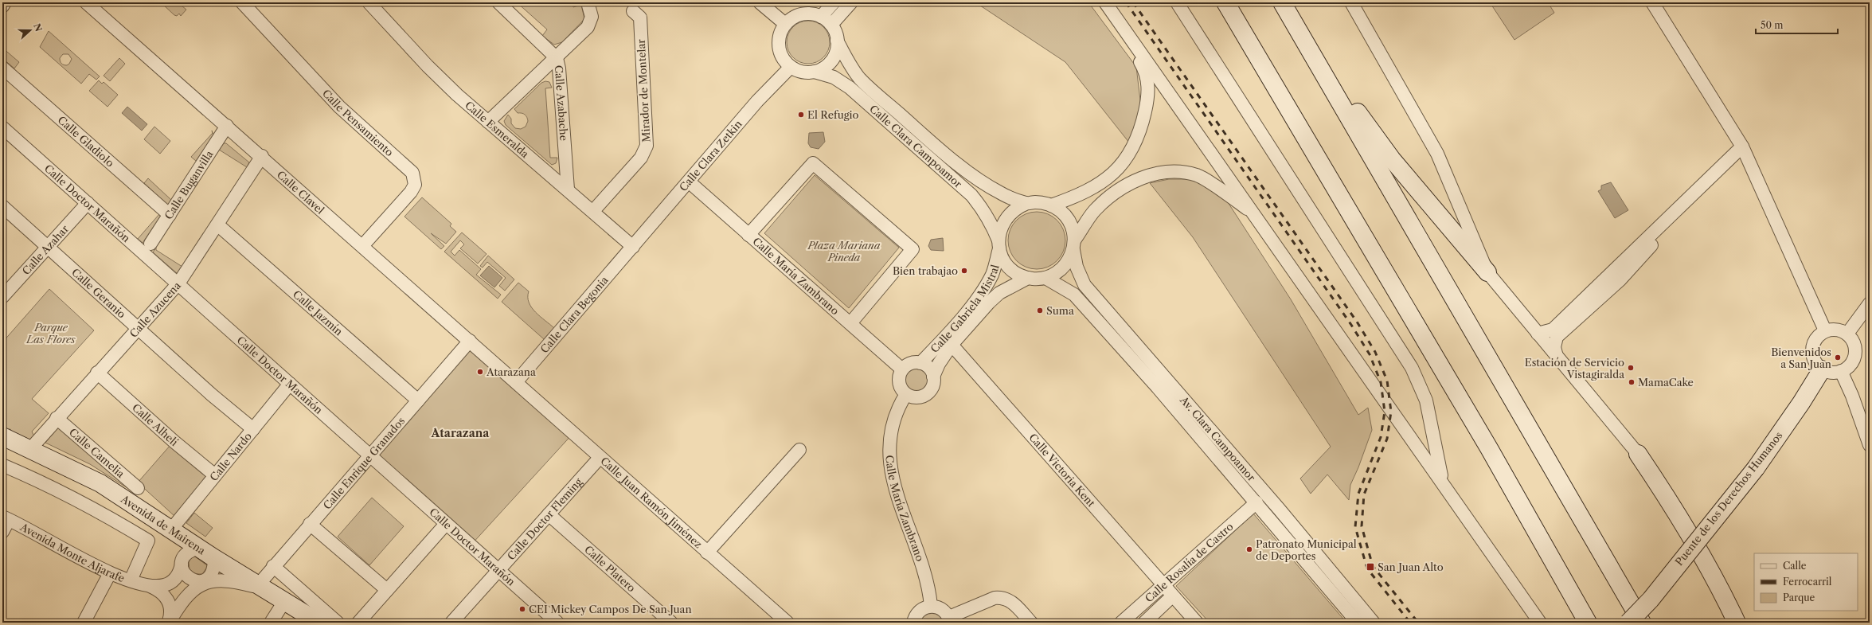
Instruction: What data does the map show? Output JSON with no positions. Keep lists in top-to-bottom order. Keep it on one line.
{"streets":{"main road":["Puente de los Derechos Humanos","Avenida de Mairena"],"street":["Mirador de Montelar","Calle Azabache","Calle Pensamiento","Calle Esmeralda","Calle Gladiolo","Calle Clara Campoamor","Calle Clara Zetkin","Calle Buganvilla","Calle Clavel","Calle Doctor Marañón","Calle Azahar","Calle María Zambrano","Calle Geranio","Calle Gabriela Mistral","Calle Azucena","Calle Jazmín","Calle Clara Begonia","Calle Alhelí","Av. Clara Campoamor","Calle Camelia","Calle Nardo","Calle Enrique Granados","Calle Victoria Kent","Calle Juan Ramón Jiménez","Calle Doctor Fleming","Avenida Monte Aljarafe","Calle Rosalía de Castro","Calle Platero"]},"crossings":[["Mirador de Montelar","Calle Esmeralda"],["Calle Azabache","Calle Esmeralda"],["Calle Pensamiento","Calle Clavel"],["Calle Esmeralda","Calle Clara Zetkin"],["Calle Esmeralda","Calle Clara Begonia"],["Calle Gladiolo","Calle Buganvilla"],["Calle Clara Campoamor","Calle Clara Zetkin"],["Calle Clara Campoamor","Calle Gabriela Mistral"],["Calle Clara Campoamor","Av. Clara Campoamor"],["Calle Clara Zetkin","Calle María Zambrano"],["Calle Clara Zetkin","Calle Clara Begonia"],["Calle Buganvilla","Calle Clavel"],["Calle Clavel","Calle Azucena"],["Calle Clavel","Calle Clara Begonia"],["Calle Clavel","Calle Enrique Granados"],["Calle Clavel","Calle Juan Ramón Jiménez"],["Calle Doctor Marañón","Calle Azahar"],["Calle Doctor Marañón","Calle Azucena"],["Calle Doctor Marañón","Calle Nardo"],["Calle Doctor Marañón","Calle Enrique Granados"],["Calle Doctor Marañón","Calle Doctor Fleming"],["Calle Azahar","Calle Geranio"],["Calle María Zambrano","Calle Gabriela Mistral"],["Calle Geranio","Calle Azucena"],["Calle Geranio","Calle Nardo"],["Calle Gabriela Mistral","Av. Clara Campoamor"],["Calle Gabriela Mistral","Calle Victoria Kent"],["Calle Azucena","Calle Jazmín"],["Calle Azucena","Calle Alhelí"],["Calle Azucena","Calle Camelia"],["Calle Azucena","Avenida de Mairena"],["Calle Jazmín","Calle Enrique Granados"],["Calle Clara Begonia","Calle Juan Ramón Jiménez"],["Calle Alhelí","Calle Nardo"],["Av. Clara Campoamor","Calle Rosalía de Castro"],["Calle Nardo","Avenida de Mairena"],["Calle Enrique Granados","Avenida de Mairena"],["Calle Victoria Kent","Calle Rosalía de Castro"],["Calle Juan Ramón Jiménez","Calle Doctor Fleming"],["Calle Doctor Fleming","Calle Platero"]],"districts":["Atarazana"],"parks":["Plaza Mariana Pineda","Parque Las Flores"],"places":{"other":["El Refugio","Bien trabajao","Suma","Bienvenidos a San Juan","Estación de Servicio Vistagiralda","Atarazana","MamaCake","Patronato Municipal de Deportes","CEI Mickey Campos De San Juan"],"transit":["San Juan Alto"]},"legend":["Calle","Ferrocarril","Parque"],"scale_bar":"50 m","north":"right"}
